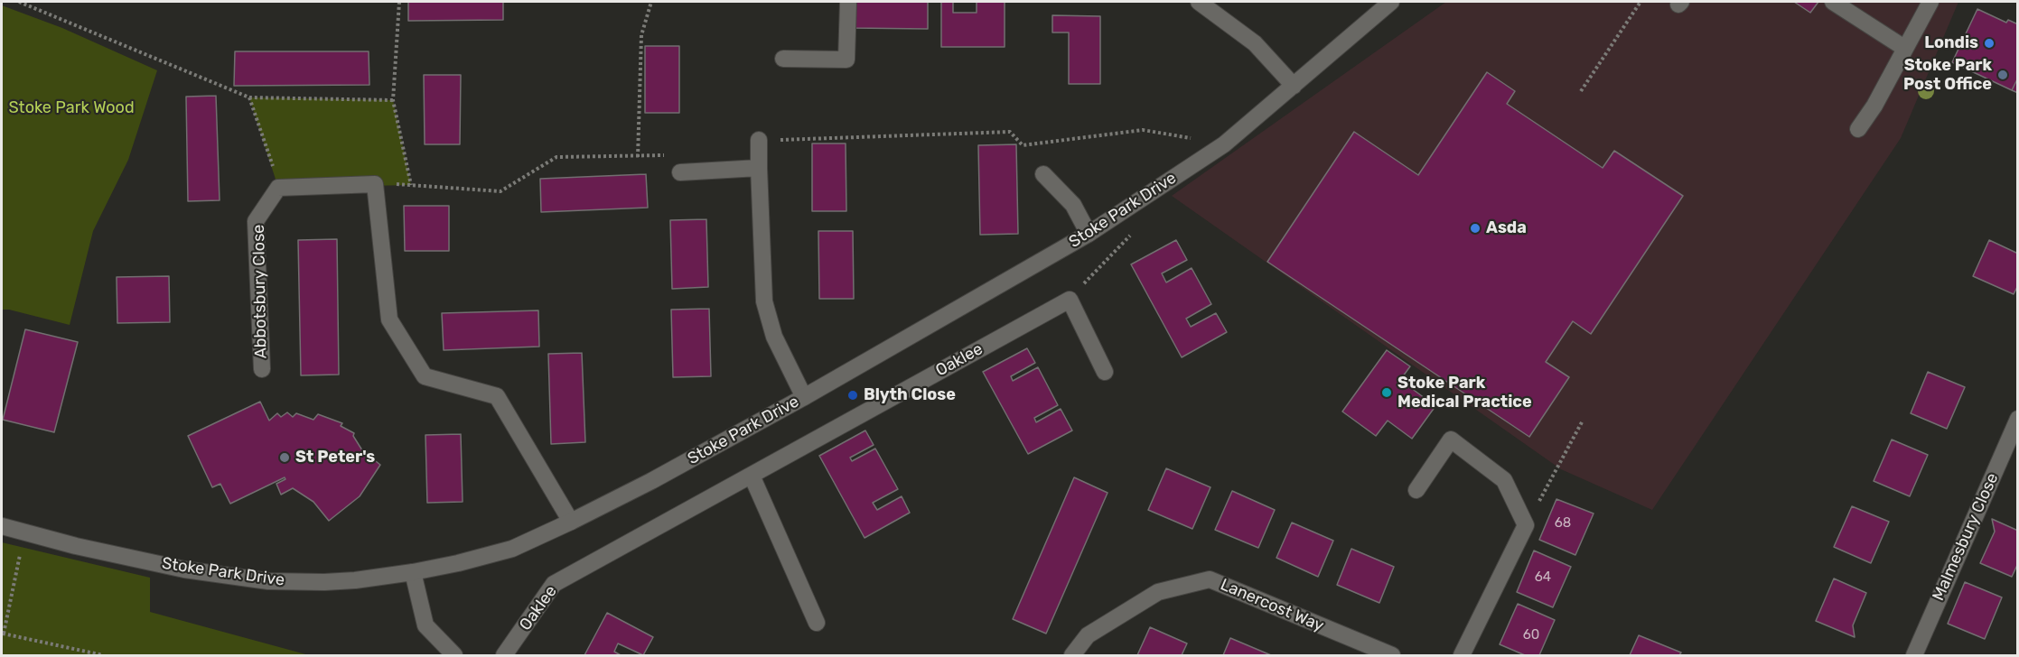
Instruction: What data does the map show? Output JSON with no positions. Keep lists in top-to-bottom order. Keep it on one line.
{"streets":{"street":["Stoke Park Drive","Abbotsbury Close","Oaklee","Malmesbury Close","Lanercost Way"]},"parks":["Stoke Park Wood"],"places":["Londis","Stoke Park Post Office","Asda","Stoke Park Medical Practice","Blyth Close","St Peter's"],"house_numbers":["68","64","60"]}
